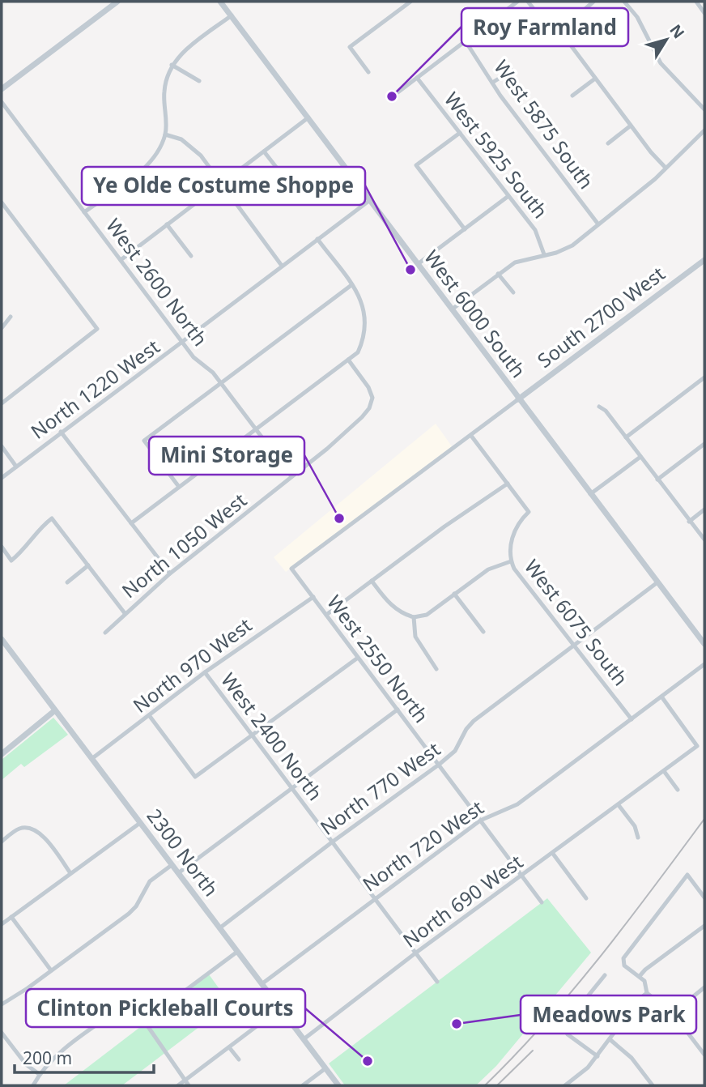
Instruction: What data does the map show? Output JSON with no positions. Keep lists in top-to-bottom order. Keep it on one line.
{"streets":{"street":["West 5875 South","West 5925 South","West 2600 North","West 6000 South","South 2700 West","North 1220 West","North 1050 West","West 6075 South","West 2550 North","North 970 West","West 2400 North","North 770 West","North 720 West","2300 North","North 690 West"]},"crossings":[["West 2600 North","North 1220 West"],["West 2600 North","North 1050 West"],["West 6000 South","South 2700 West"],["West 6000 South","North 1220 West"],["West 6000 South","North 770 West"],["South 2700 West","West 2550 North"],["West 6075 South","North 770 West"],["West 6075 South","North 720 West"],["West 2550 North","North 970 West"],["West 2550 North","North 770 West"],["West 2550 North","North 720 West"],["West 2550 North","North 690 West"],["North 970 West","West 2400 North"],["North 970 West","2300 North"],["West 2400 North","North 770 West"],["West 2400 North","North 720 West"],["West 2400 North","North 690 West"],["North 770 West","2300 North"],["North 720 West","2300 North"],["North 720 West","North 690 West"],["2300 North","North 690 West"]],"places":["Roy Farmland","Ye Olde Costume Shoppe","Mini Storage","Meadows Park","Clinton Pickleball Courts"],"scale_bar":"200 m","north":"top right"}
